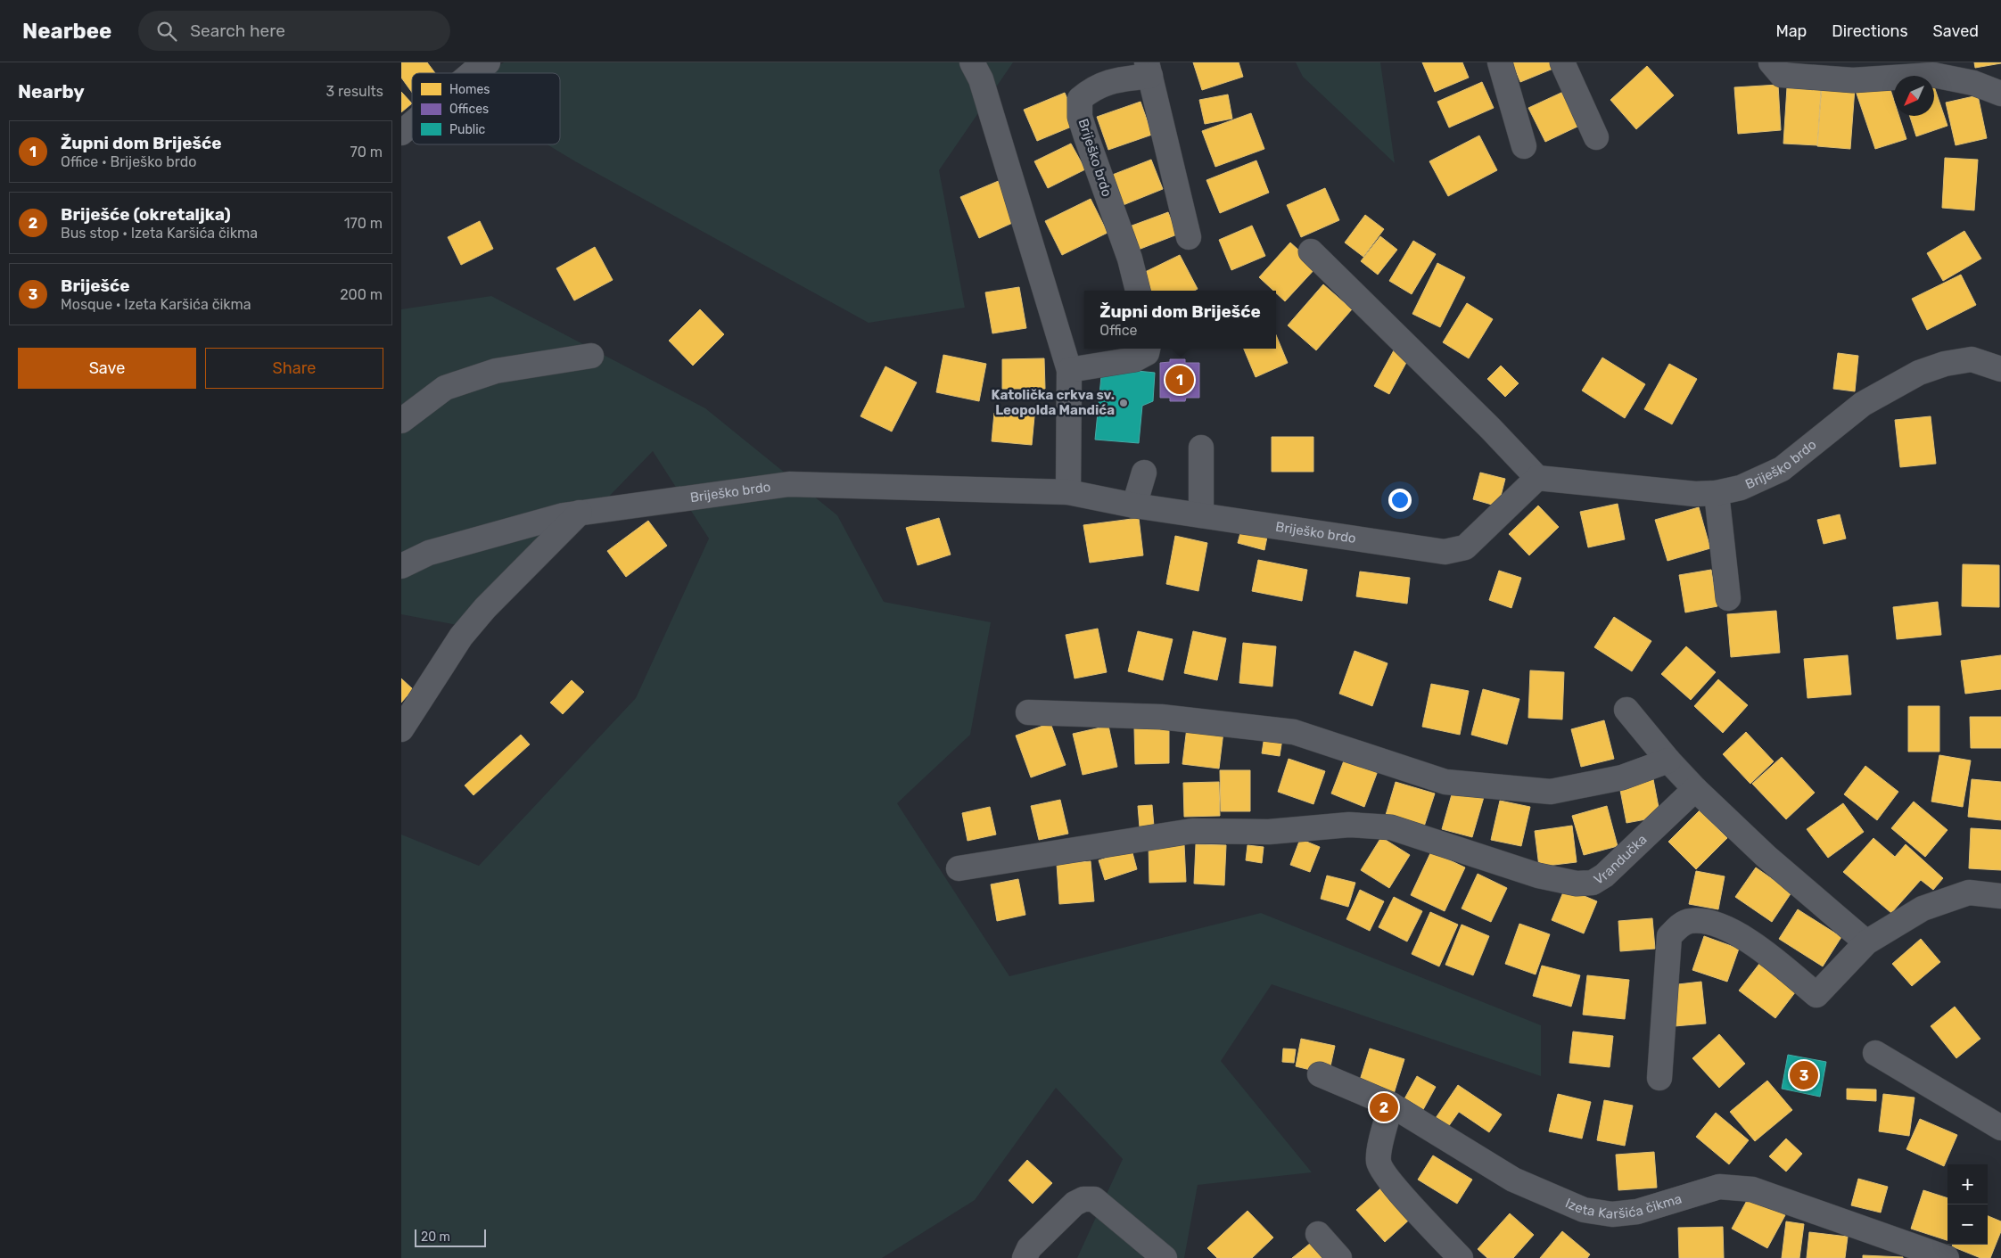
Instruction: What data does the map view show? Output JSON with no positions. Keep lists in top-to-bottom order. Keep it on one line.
{"streets":{"street":["Briješko brdo","Vrandučka","Izeta Karšića čikma"]},"places":["Katolička crkva sv. Leopolda Mandića"],"legend":["Homes","Offices","Public"],"scale_bar":"20 m","north":"bottom left","page":{"header":"Nearbee","search":"Search here","nav":["Map","Directions","Saved"],"heading":["Nearby","3 results"],"list":[{"mark":"1","name":"Župni dom Briješće","note":"Office · Briješko brdo","value":"70 m"},{"mark":"2","name":"Briješće (okretaljka)","note":"Bus stop · Izeta Karšića čikma","value":"170 m"},{"mark":"3","name":"Briješće","note":"Mosque · Izeta Karšića čikma","value":"200 m"}],"popup":["Župni dom Briješće","Office"],"buttons":["Save","Share"],"pins":["1","3","2"],"map_buttons":["+","−"],"scale":"20 m"}}
